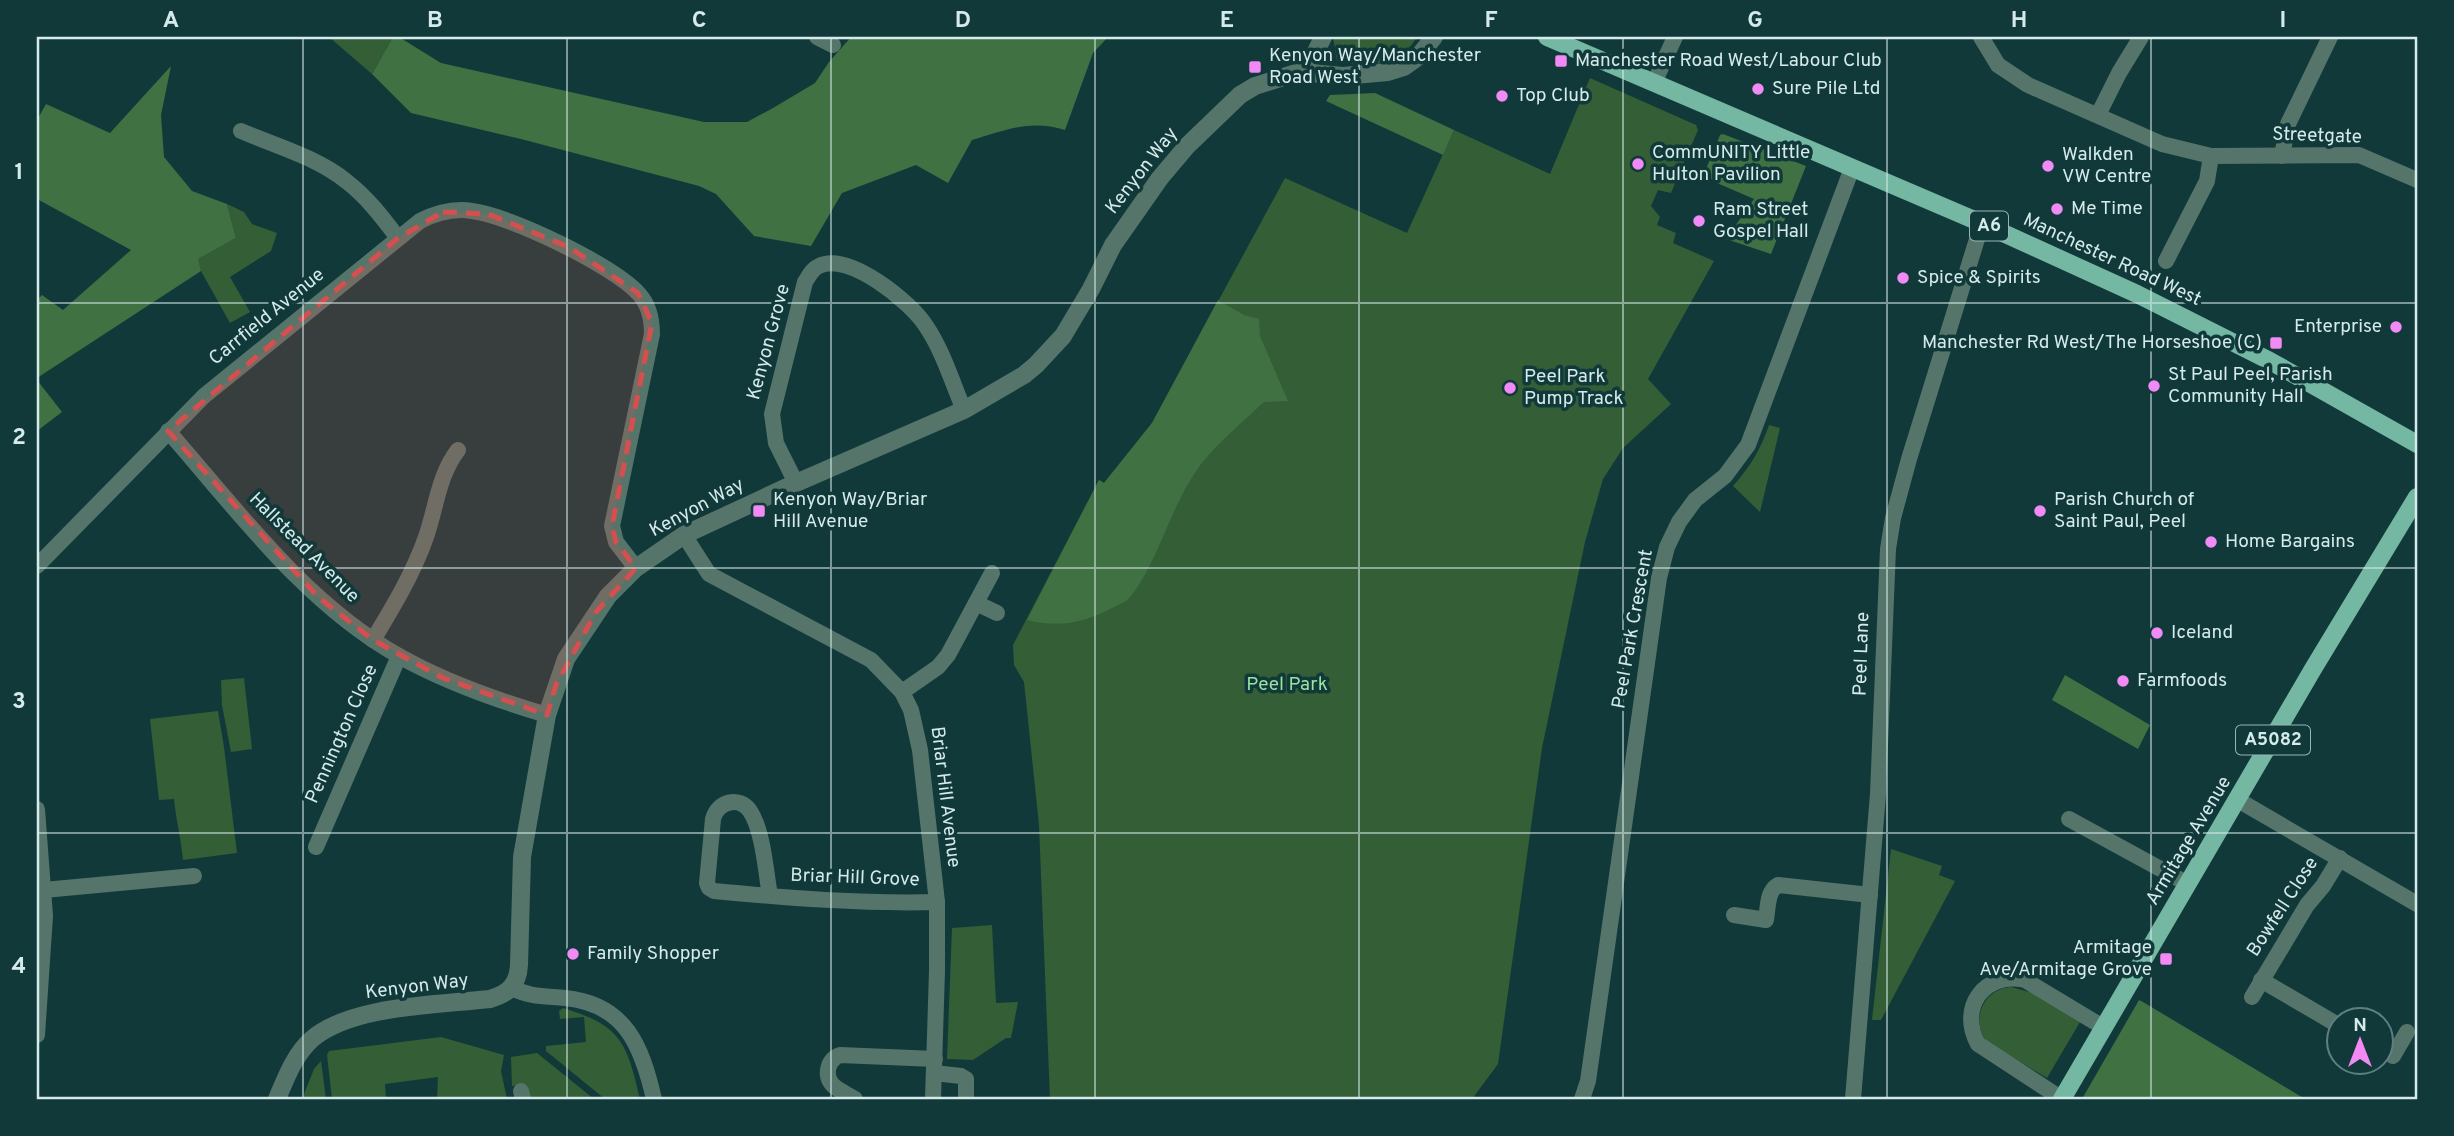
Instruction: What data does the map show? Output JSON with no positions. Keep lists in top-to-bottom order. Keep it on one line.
{"streets":{"main road":["A6","Manchester Road West","A5082","Armitage Avenue"],"street":["Streetgate","Kenyon Way","Carrfield Avenue","Kenyon Grove","Hallstead Avenue","Peel Park Crescent","Peel Lane","Pennington Close","Briar Hill Avenue","Briar Hill Grove","Bowfell Close"]},"crossings":[["Kenyon Way","Carrfield Avenue"],["Kenyon Way","Kenyon Grove"],["Kenyon Way","Hallstead Avenue"],["Kenyon Way","Briar Hill Avenue"],["Manchester Road West","Peel Park Crescent"],["Manchester Road West","Peel Lane"],["Carrfield Avenue","Hallstead Avenue"],["Hallstead Avenue","Pennington Close"],["Briar Hill Avenue","Briar Hill Grove"]],"parks":["Peel Park"],"places":{"transit":["Manchester Road West/Labour Club","Kenyon Way/Manchester Road West","Manchester Rd West/The Horseshoe (C)","Kenyon Way/Briar Hill Avenue","Armitage Ave/Armitage Grove"],"other":["Sure Pile Ltd","Top Club","CommUNITY Little Hulton Pavilion","Walkden VW Centre","Me Time","Ram Street Gospel Hall","Spice & Spirits","Enterprise","St Paul Peel, Parish Community Hall","Peel Park Pump Track","Parish Church of Saint Paul, Peel","Home Bargains","Iceland","Farmfoods","Family Shopper"]},"north":"top","grid":{"columns":["A","B","C","D","E","F","G","H","I"],"rows":["1","2","3","4"]}}
